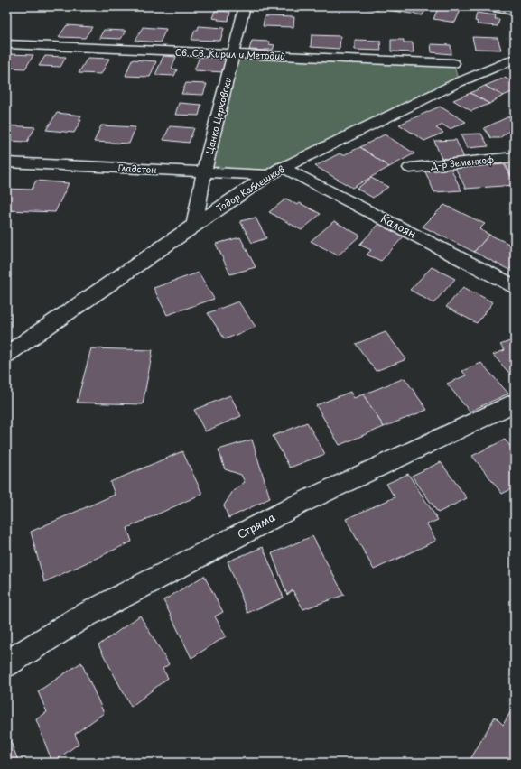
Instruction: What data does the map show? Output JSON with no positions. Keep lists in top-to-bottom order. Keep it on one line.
{"streets":{"street":["Св. Св. Кирил и Методий","Цанко Церковски","Д-р Земенхоф","Гладстон","Тодор Каблешков","Калоян","Стряма"]},"crossings":[["Св. Св. Кирил и Методий","Цанко Церковски"],["Цанко Церковски","Гладстон"],["Цанко Церковски","Тодор Каблешков"],["Гладстон","Тодор Каблешков"],["Гладстон","Калоян"],["Тодор Каблешков","Калоян"]]}
